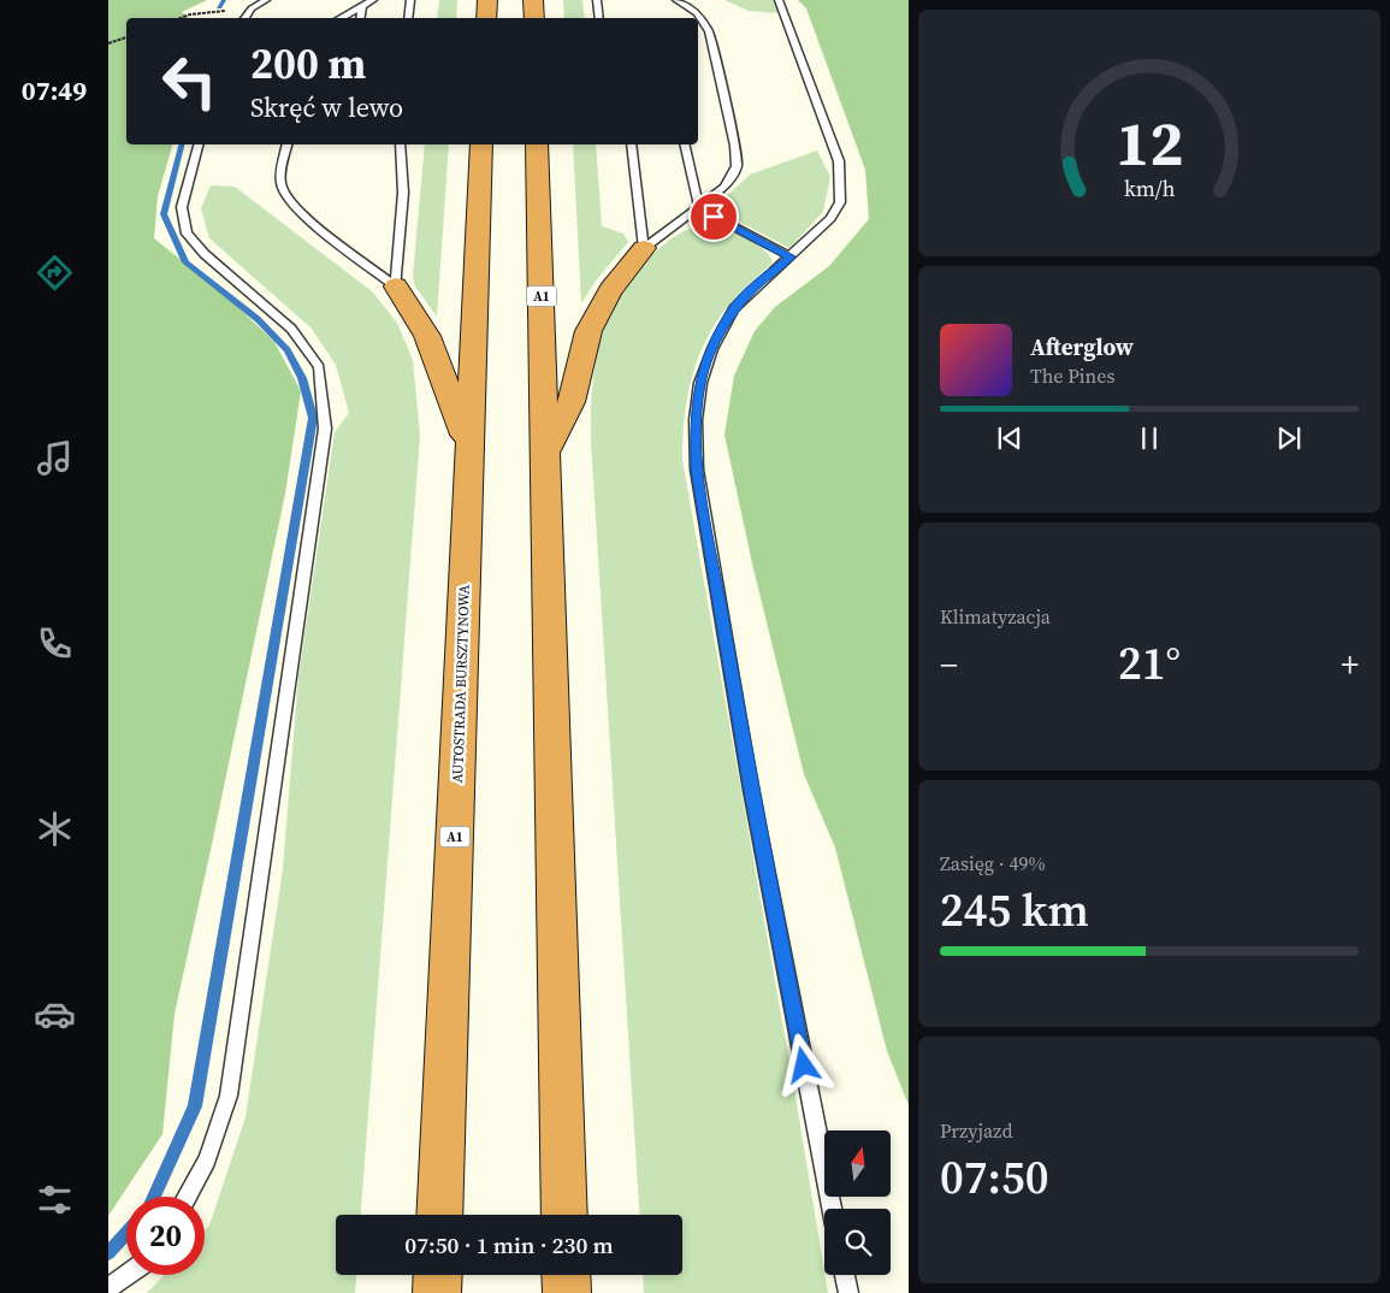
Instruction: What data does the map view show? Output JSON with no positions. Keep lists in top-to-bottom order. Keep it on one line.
{"streets":{"highway":["A1","AUTOSTRADA BURSZTYNOWA"]},"north":"top","page":{"tabs":"07:49","turn":["200 m","Skręć w lewo"],"song":["Afterglow","The Pines"],"tile":["Klimatyzacja",["Zasięg · 49%","245 km"],["Przyjazd","07:50"]],"heat":["−","21°","+"],"limit":"20","trip":"07:50 · 1 min · 230 m","gauge":["12","km/h"]}}
